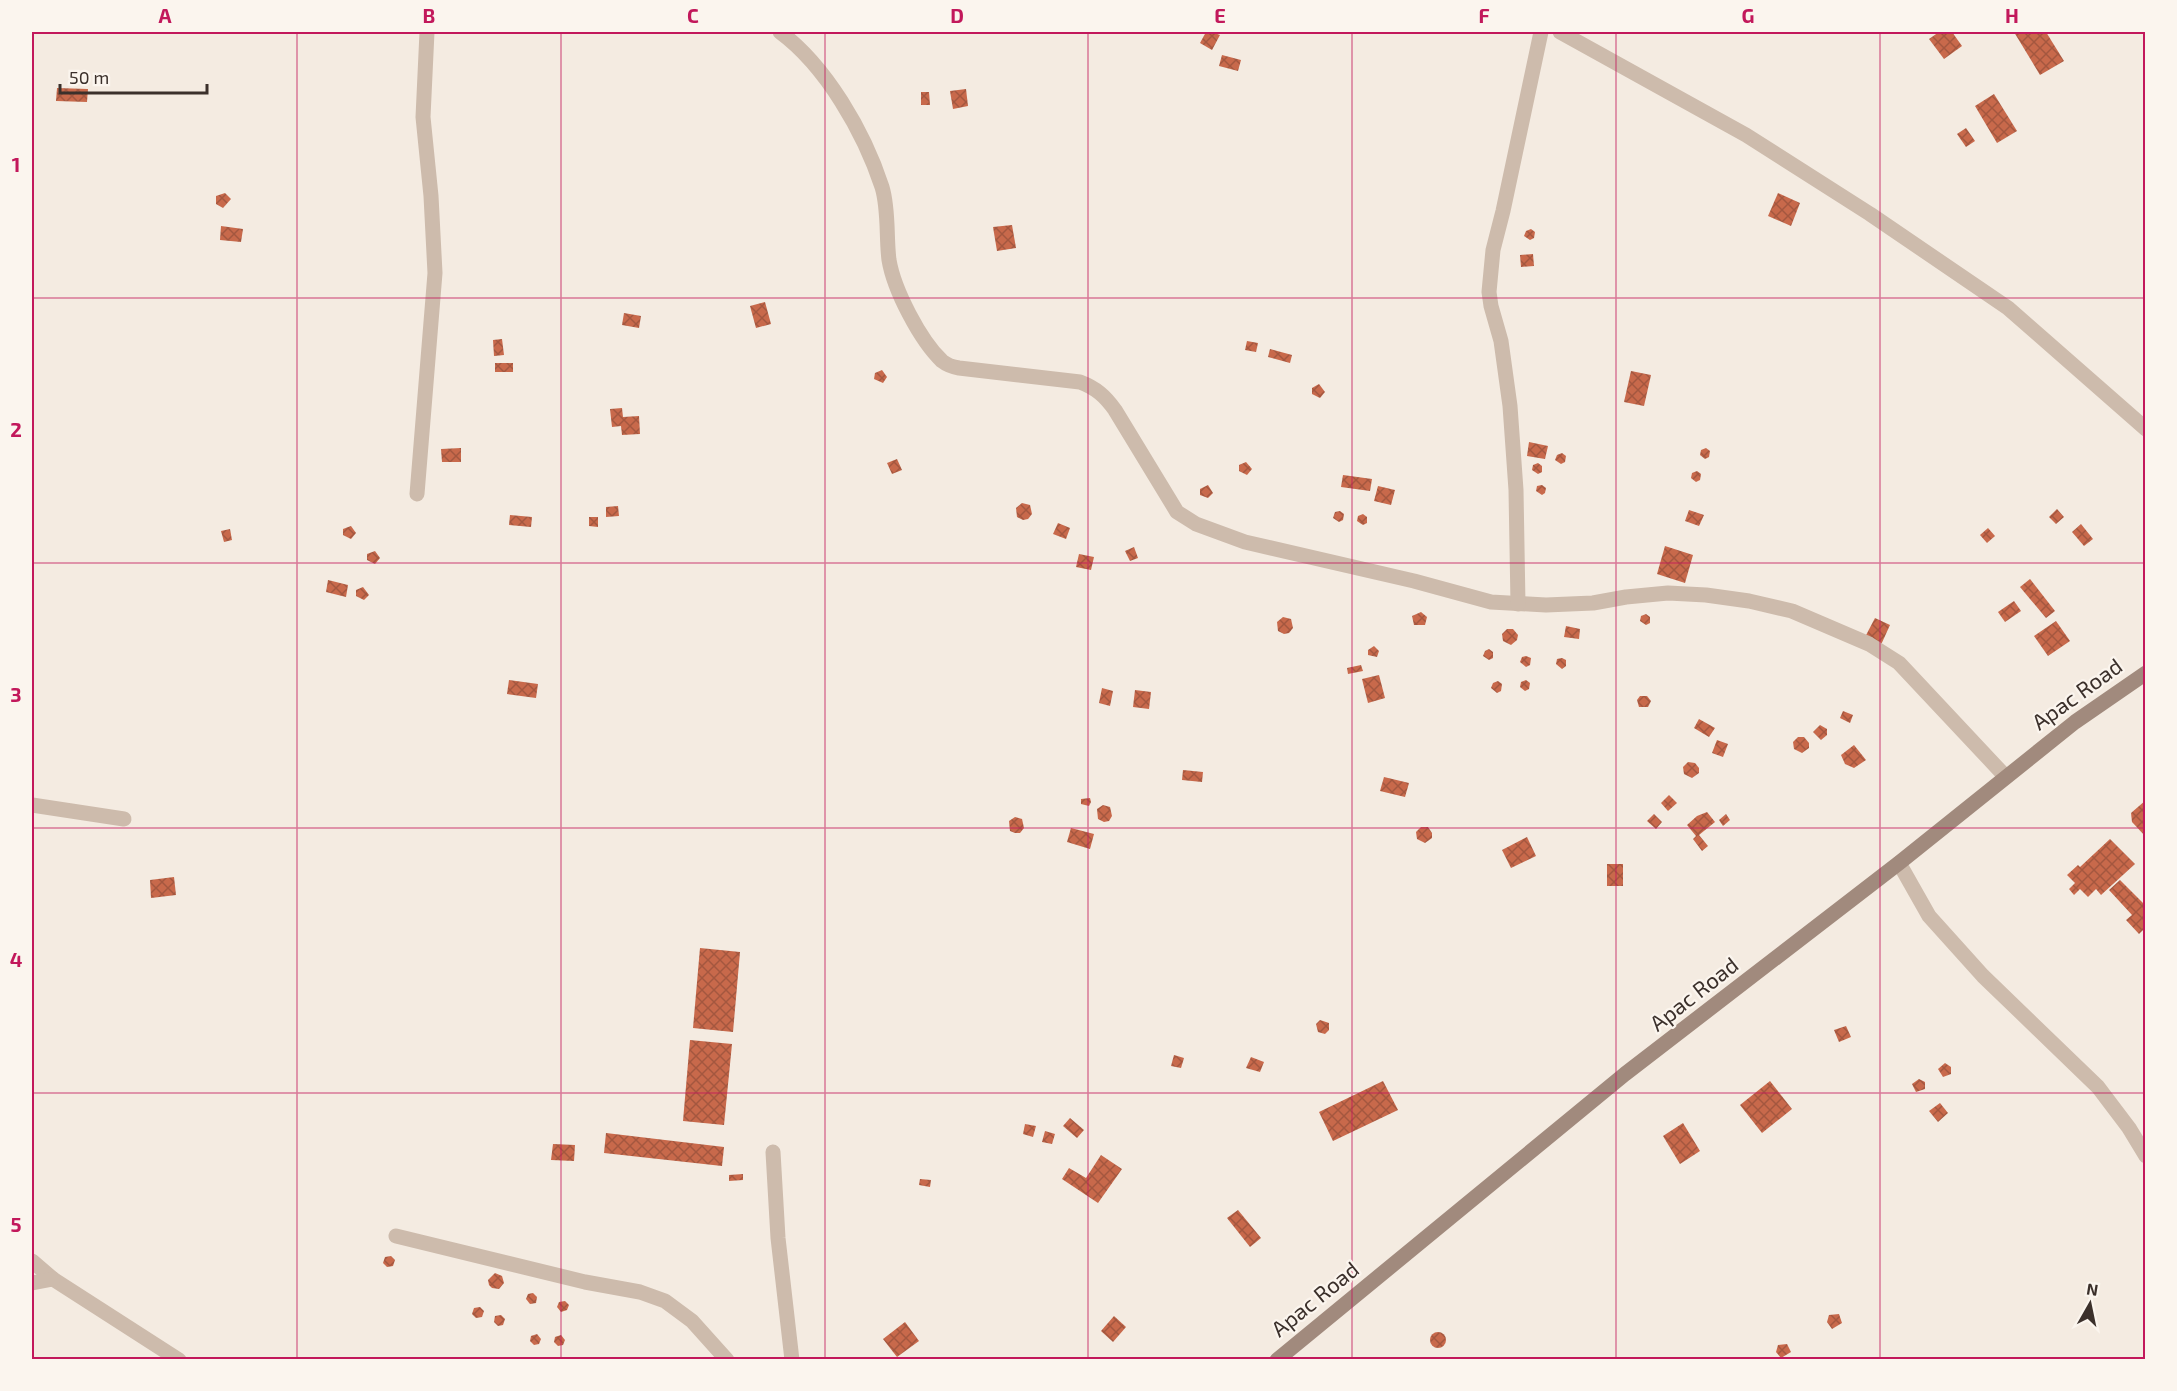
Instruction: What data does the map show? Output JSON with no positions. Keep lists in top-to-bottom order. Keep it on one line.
{"streets":{"main road":["Apac Road"]},"scale_bar":"50 m","north":"top","grid":{"columns":["A","B","C","D","E","F","G","H"],"rows":["1","2","3","4","5"]}}
